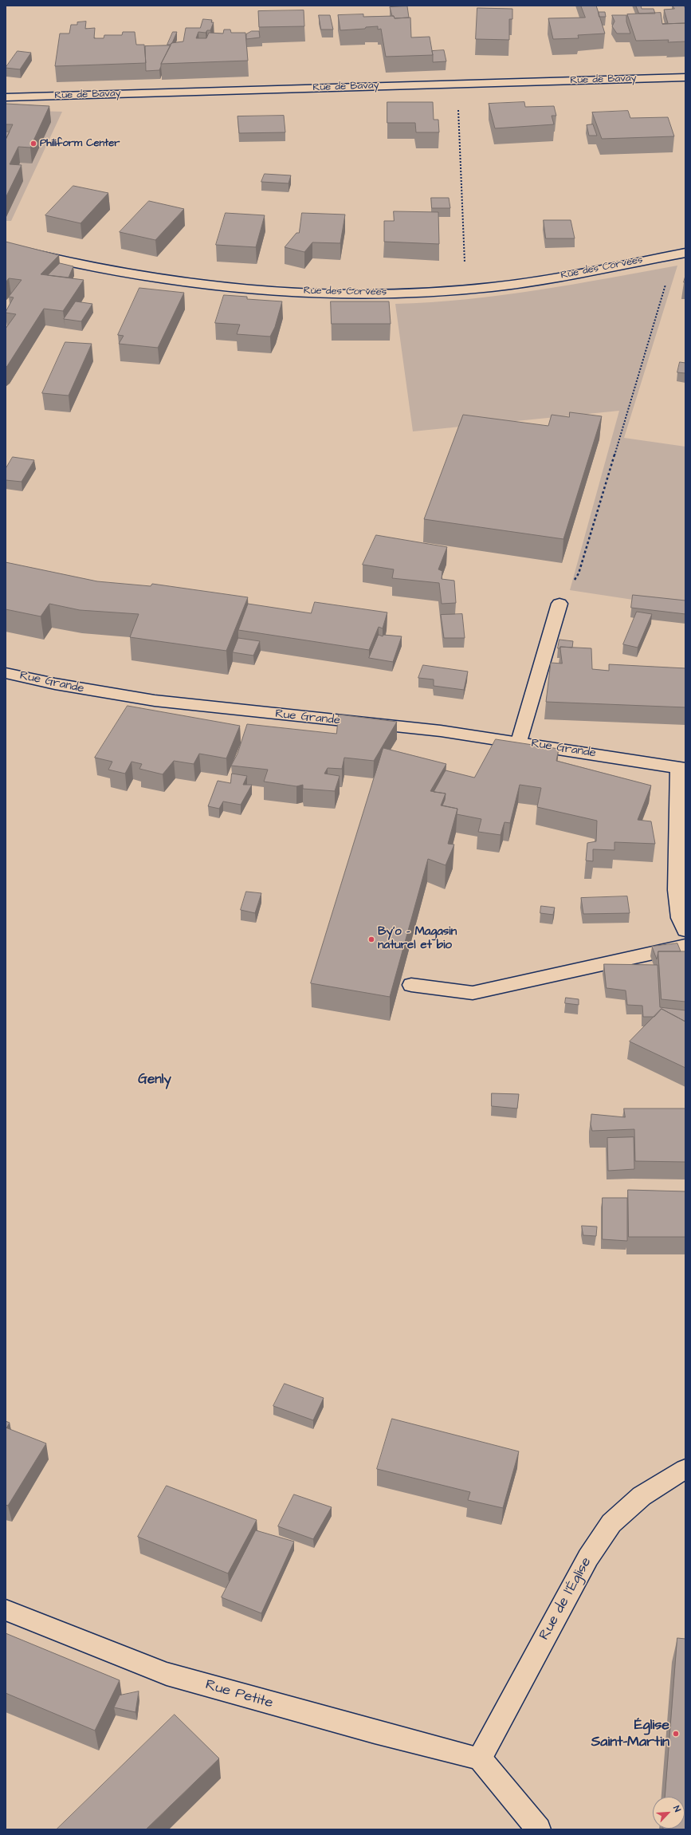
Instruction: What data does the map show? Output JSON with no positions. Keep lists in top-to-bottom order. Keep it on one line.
{"streets":{"street":["Rue de Bavay","Rue des Corvées","Rue Grande","Rue de l'Église","Rue Petite"]},"crossings":[["Rue de l'Église","Rue Petite"]],"districts":["Genly"],"places":["Philiform Center","By'o - Magasin naturel et bio","Église Saint-Martin"],"north":"top right"}
